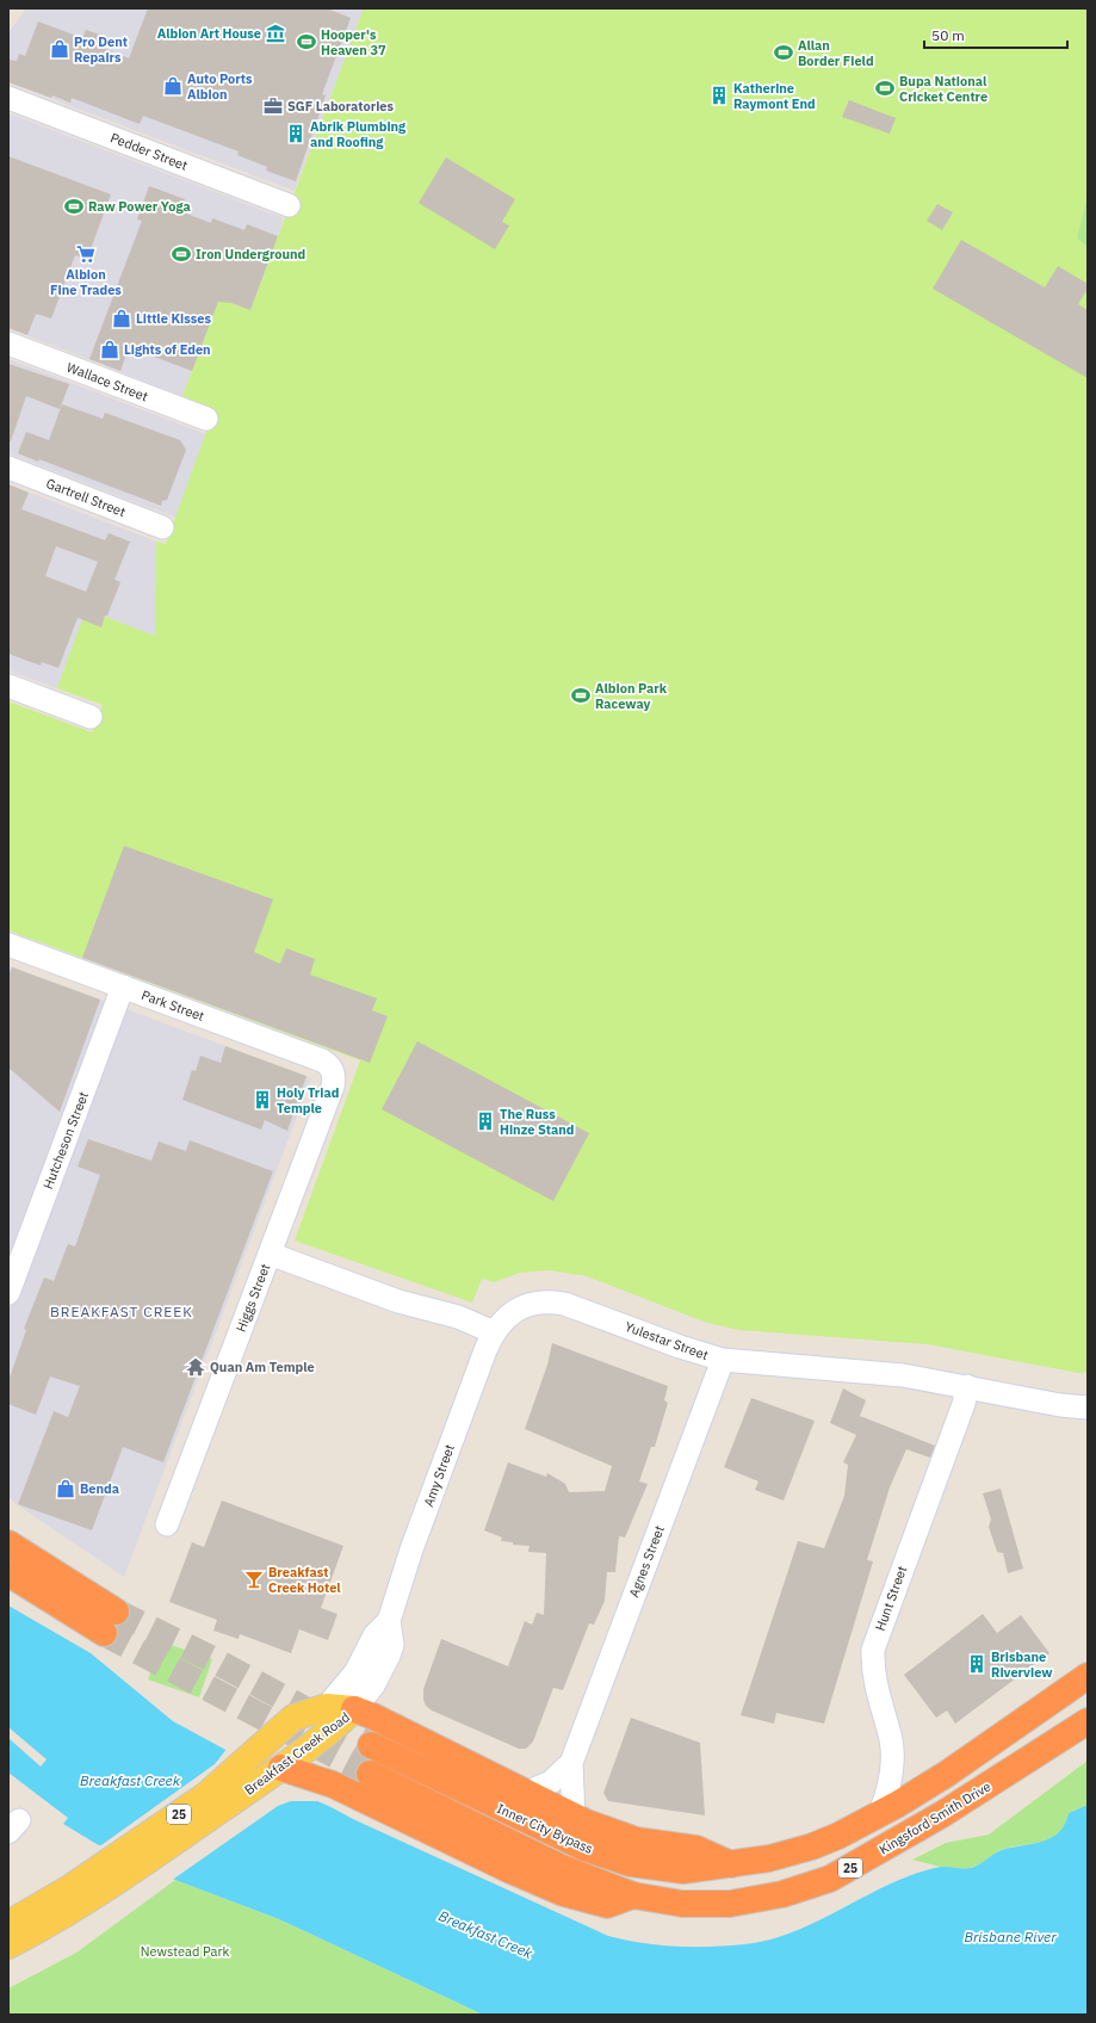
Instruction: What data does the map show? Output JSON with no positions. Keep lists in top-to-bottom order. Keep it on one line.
{"streets":{"highway":["25","Kingsford Smith Drive","Inner City Bypass"],"main road":["Breakfast Creek Road"],"street":["Pedder Street","Wallace Street","Gartrell Street","Park Street","Hutcheson Street","Higgs Street","Yulestar Street","Amy Street","Agnes Street","Hunt Street"]},"crossings":[["Park Street","Hutcheson Street"],["Park Street","Higgs Street"],["Yulestar Street","Amy Street"],["Yulestar Street","Agnes Street"],["Yulestar Street","Hunt Street"],["Amy Street","Breakfast Creek Road"],["Amy Street","25"],["Agnes Street","25"],["Breakfast Creek Road","25"],["25","Inner City Bypass"],["Kingsford Smith Drive","Inner City Bypass"]],"districts":["BREAKFAST CREEK"],"water":["Breakfast Creek","Brisbane River"],"parks":["Newstead Park"],"places":{"museum":["Albion Art House"],"sports":["Hooper's Heaven 37","Allan Border Field","Bupa National Cricket Centre","Raw Power Yoga","Iron Underground","Albion Park Raceway"],"shop":["Pro Dent Repairs","Auto Ports Albion","Little Kisses","Lights of Eden","Benda"],"building":["Katherine Raymont End","Abrik Plumbing and Roofing","Holy Triad Temple","The Russ Hinze Stand","Brisbane Riverview"],"office":["SGF Laboratories"],"supermarket":["Albion Fine Trades"],"temple":["Quan Am Temple"],"bar":["Breakfast Creek Hotel"]},"scale_bar":"50 m"}
